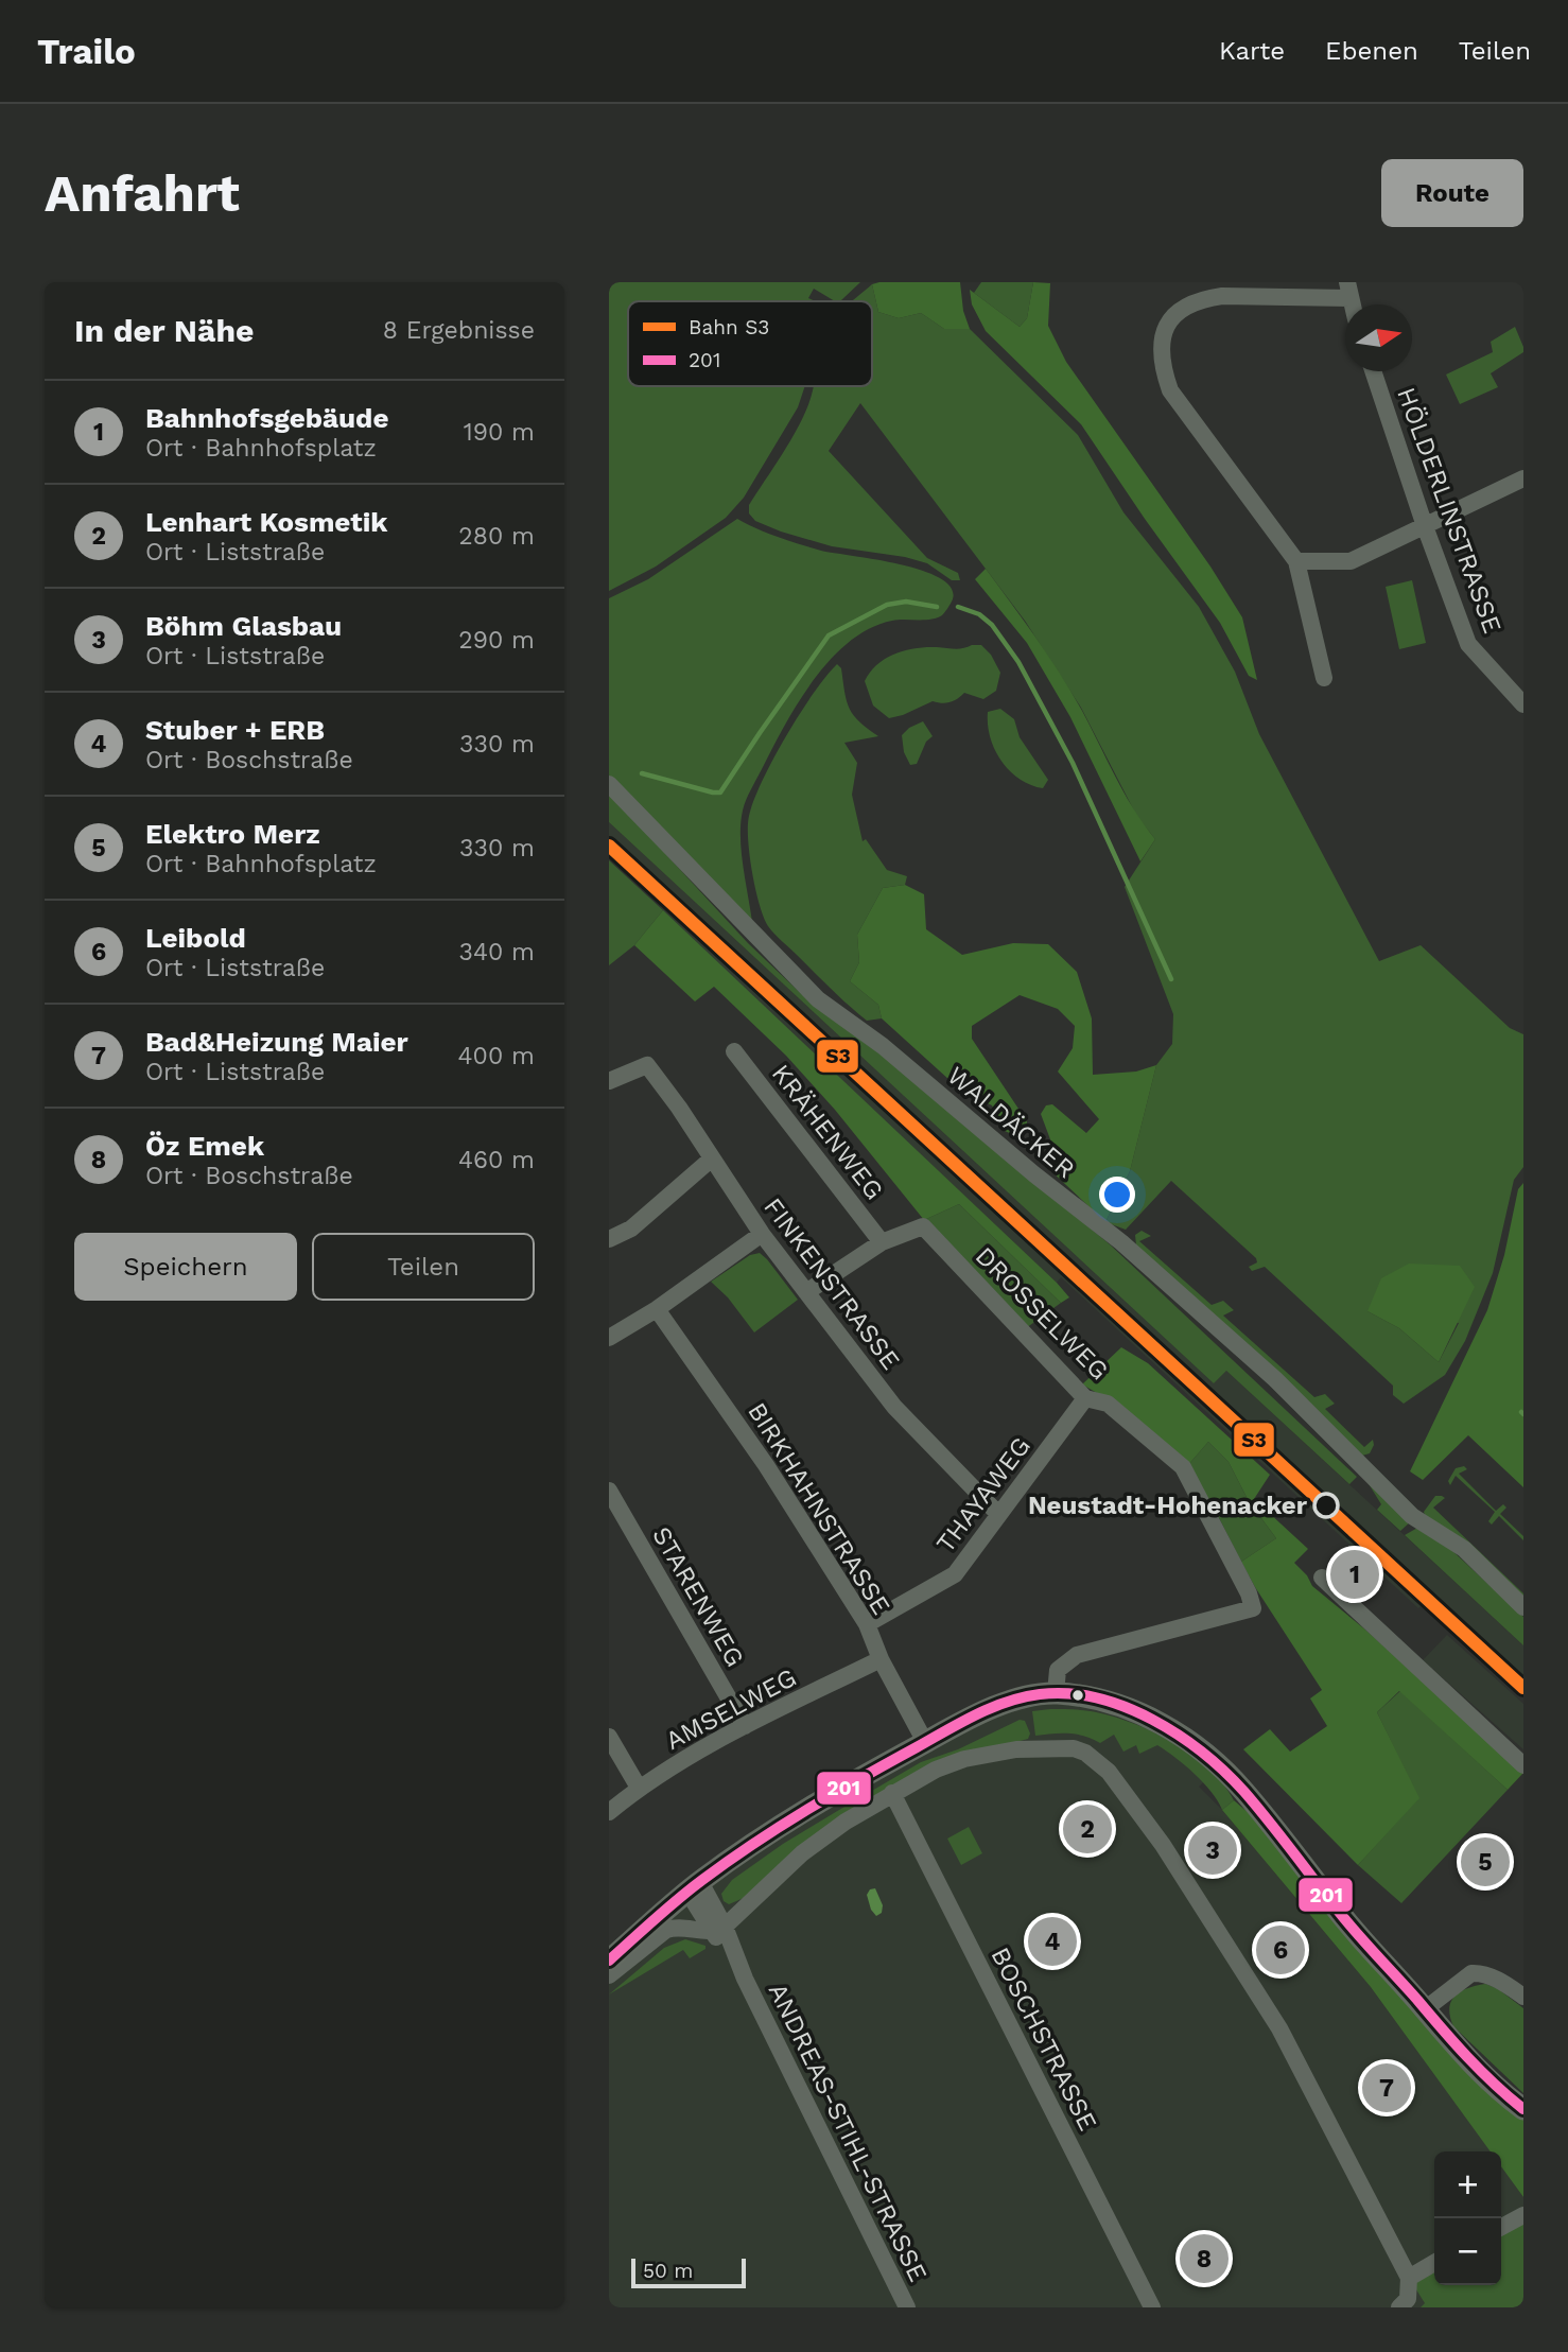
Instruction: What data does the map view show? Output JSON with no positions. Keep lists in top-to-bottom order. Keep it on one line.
{"streets":{"street":["HÖLDERLINSTRASSE","WALDÄCKER","KRÄHENWEG","FINKENSTRASSE","DROSSELWEG","THAYAWEG","BIRKHAHNSTRASSE","STARENWEG","AMSELWEG","BOSCHSTRASSE","ANDREAS-STIHL-STRASSE"]},"crossings":[["KRÄHENWEG","DROSSELWEG"],["FINKENSTRASSE","THAYAWEG"],["DROSSELWEG","THAYAWEG"],["THAYAWEG","BIRKHAHNSTRASSE"],["BIRKHAHNSTRASSE","AMSELWEG"],["STARENWEG","AMSELWEG"]],"places":["Neustadt-Hohenacker"],"lines":["rail line S3","transit line 201"],"legend":["Bahn S3","201"],"scale_bar":"50 m","north":"right","page":{"header":"Trailo","nav":["Karte","Ebenen","Teilen"],"buttons":["Route",["Speichern","Teilen"]],"title":"Anfahrt","heading":["In der Nähe","8 Ergebnisse"],"list":[{"mark":"1","name":"Bahnhofsgebäude","note":"Ort · Bahnhofsplatz","value":"190 m"},{"mark":"2","name":"Lenhart Kosmetik","note":"Ort · Liststraße","value":"280 m"},{"mark":"3","name":"Böhm Glasbau","note":"Ort · Liststraße","value":"290 m"},{"mark":"4","name":"Stuber + ERB","note":"Ort · Boschstraße","value":"330 m"},{"mark":"5","name":"Elektro Merz","note":"Ort · Bahnhofsplatz","value":"330 m"},{"mark":"6","name":"Leibold","note":"Ort · Liststraße","value":"340 m"},{"mark":"7","name":"Bad&Heizung Maier","note":"Ort · Liststraße","value":"400 m"},{"mark":"8","name":"Öz Emek","note":"Ort · Boschstraße","value":"460 m"}],"pins":["1","2","3","5","4","6","7","8"],"map_buttons":["+","−"],"scale":"50 m"}}
